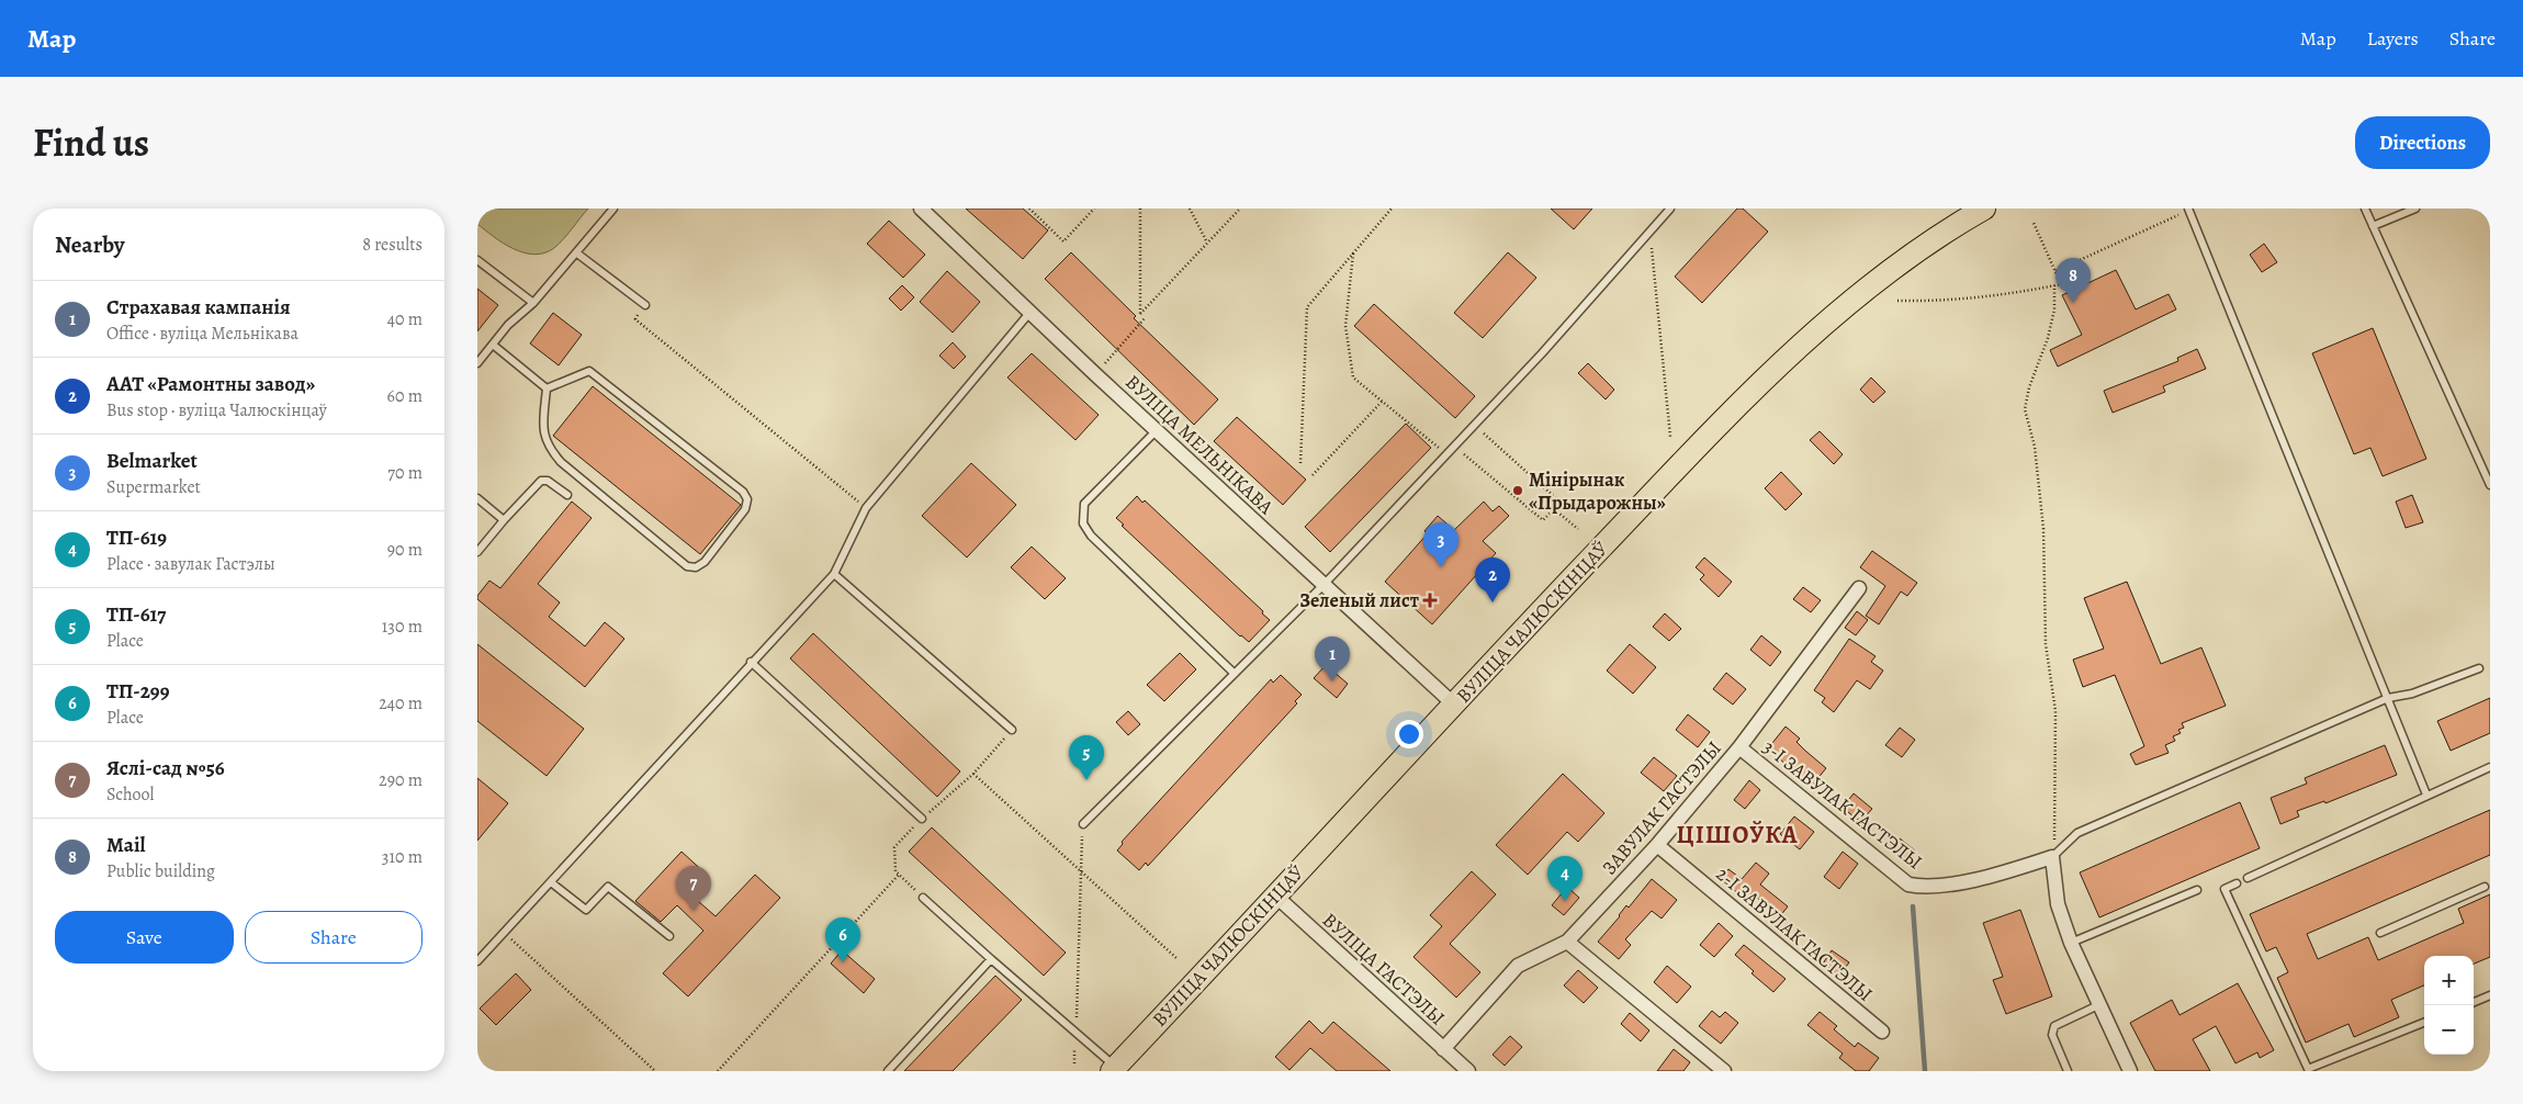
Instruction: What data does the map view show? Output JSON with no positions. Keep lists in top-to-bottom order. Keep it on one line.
{"streets":{"main road":["ВУЛІЦА ЧАЛЮСКІНЦАЎ"],"street":["ВУЛІЦА МЕЛЬНІКАВА","3-І ЗАВУЛАК ГАСТЭЛЫ","ЗАВУЛАК ГАСТЭЛЫ","2-І ЗАВУЛАК ГАСТЭЛЫ","ВУЛІЦА ГАСТЭЛЫ"]},"crossings":[["ВУЛІЦА МЕЛЬНІКАВА","ВУЛІЦА ЧАЛЮСКІНЦАЎ"],["ВУЛІЦА ЧАЛЮСКІНЦАЎ","ВУЛІЦА ГАСТЭЛЫ"],["3-І ЗАВУЛАК ГАСТЭЛЫ","ЗАВУЛАК ГАСТЭЛЫ"],["ЗАВУЛАК ГАСТЭЛЫ","2-І ЗАВУЛАК ГАСТЭЛЫ"],["ЗАВУЛАК ГАСТЭЛЫ","ВУЛІЦА ГАСТЭЛЫ"]],"districts":["ЦІШОЎКА"],"places":{"other":["Мінірынак «Прыдарожны»"],"health":["Зеленый лист"]},"page":{"header":"Map","nav":["Map","Layers","Share"],"title":"Find us","buttons":["Directions",["Save","Share"]],"heading":["Nearby","8 results"],"pins":["8","3","2","1","5","4","7","6"],"list":[{"mark":"1","name":"Страхавая кампанія","note":"Office · вуліца Мельнікава","value":"40 m"},{"mark":"2","name":"ААТ «Рамонтны завод»","note":"Bus stop · вуліца Чалюскінцаў","value":"60 m"},{"mark":"3","name":"Belmarket","note":"Supermarket","value":"70 m"},{"mark":"4","name":"ТП-619","note":"Place · завулак Гастэлы","value":"90 m"},{"mark":"5","name":"ТП-617","note":"Place","value":"130 m"},{"mark":"6","name":"ТП-299","note":"Place","value":"240 m"},{"mark":"7","name":"Яслі-сад №56","note":"School","value":"290 m"},{"mark":"8","name":"Mail","note":"Public building","value":"310 m"}],"map_buttons":["+","−"]}}
